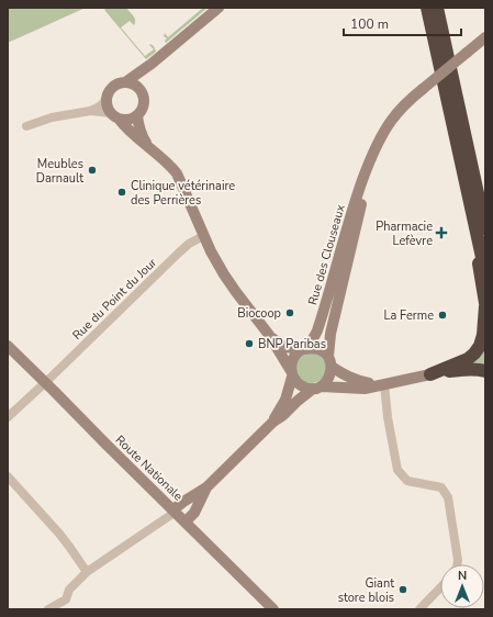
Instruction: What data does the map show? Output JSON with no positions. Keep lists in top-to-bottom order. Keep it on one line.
{"streets":{"street":["Rue des Clouseaux","Rue du Point du Jour","Route Nationale"]},"crossings":[["Rue du Point du Jour","Route Nationale"]],"places":{"other":["Meubles Darnault","Clinique vétérinaire des Perrières","Biocoop","La Ferme","BNP Paribas","Giant store blois"],"health":["Pharmacie Lefèvre"]},"scale_bar":"100 m","north":"top"}
